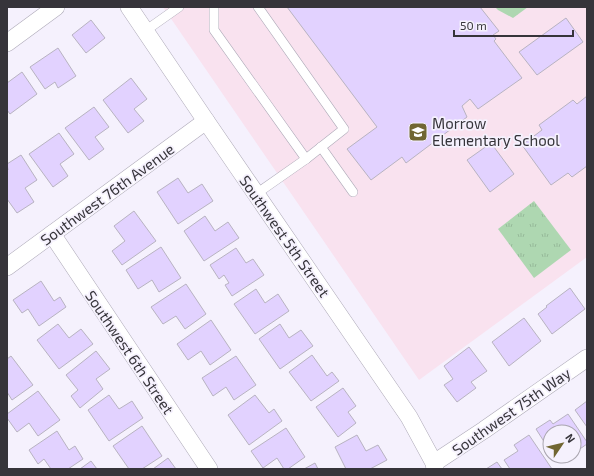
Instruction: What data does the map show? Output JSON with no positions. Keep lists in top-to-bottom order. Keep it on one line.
{"streets":{"street":["Southwest 76th Avenue","Southwest 5th Street","Southwest 6th Street","Southwest 75th Way"]},"crossings":[["Southwest 76th Avenue","Southwest 5th Street"],["Southwest 76th Avenue","Southwest 6th Street"],["Southwest 5th Street","Southwest 75th Way"]],"places":{"school or university":["Morrow Elementary School"]},"scale_bar":"50 m","north":"top right"}
